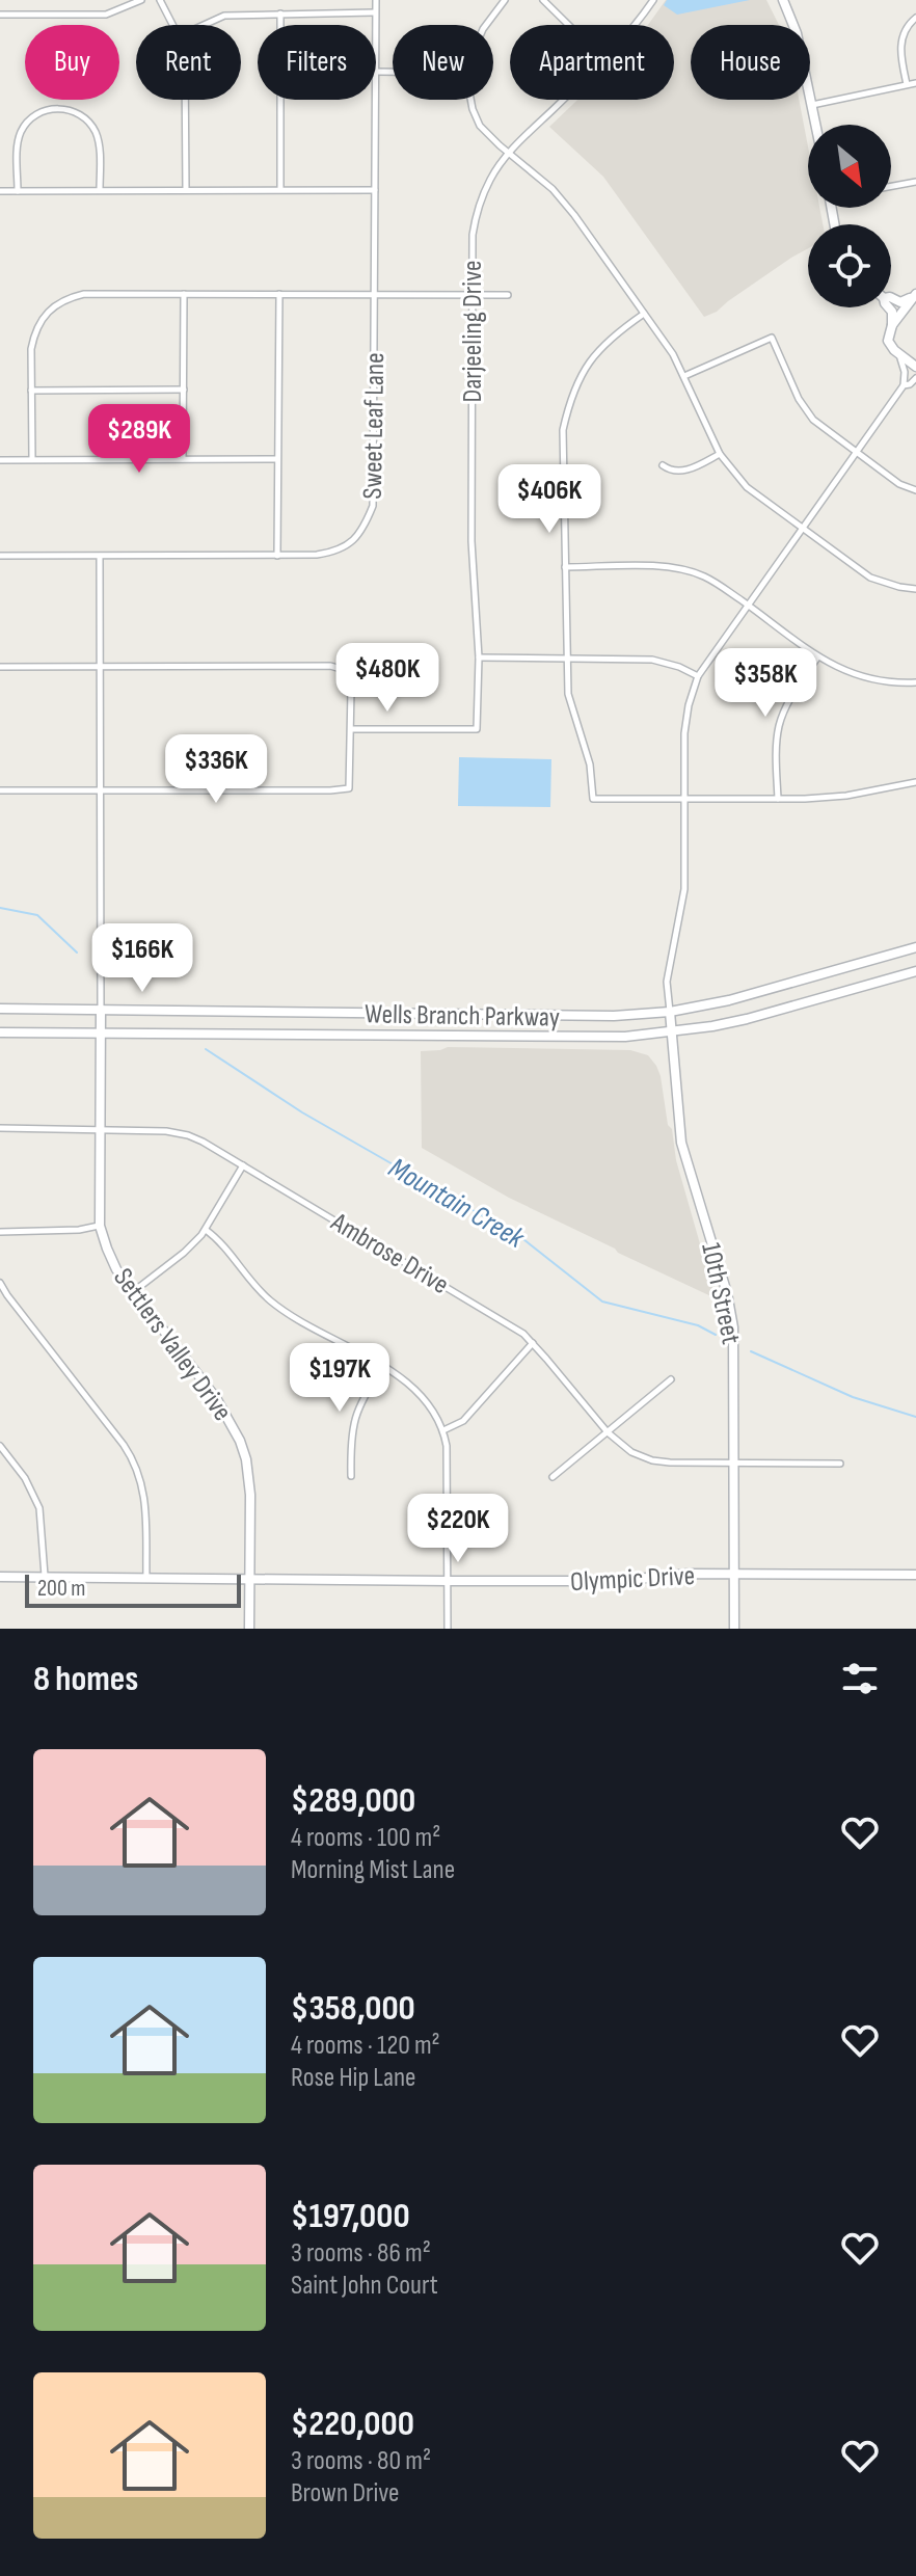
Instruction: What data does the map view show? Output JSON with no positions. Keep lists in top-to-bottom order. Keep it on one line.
{"streets":{"street":["Darjeeling Drive","Sweet Leaf Lane","Wells Branch Parkway","Ambrose Drive","10th Street","Settlers Valley Drive","Olympic Drive"]},"crossings":[["Wells Branch Parkway","10th Street"],["Wells Branch Parkway","Settlers Valley Drive"],["Ambrose Drive","10th Street"],["Ambrose Drive","Settlers Valley Drive"],["10th Street","Olympic Drive"],["Settlers Valley Drive","Olympic Drive"]],"water":["Mountain Creek"],"scale_bar":"200 m","north":"bottom right","page":{"chip":["Buy","Rent","Filters","New","Apartment","House"],"price":["$289K","$406K","$480K","$358K","$336K","$166K","$197K","$220K"],"scale":"200 m","heading":"8 homes","list":[{"name":"$289,000","note":"4 rooms · 100 m² · Morning Mist Lane"},{"name":"$358,000","note":"4 rooms · 120 m² · Rose Hip Lane"},{"name":"$197,000","note":"3 rooms · 86 m² · Saint John Court"},{"name":"$220,000","note":"3 rooms · 80 m² · Brown Drive"}]}}
